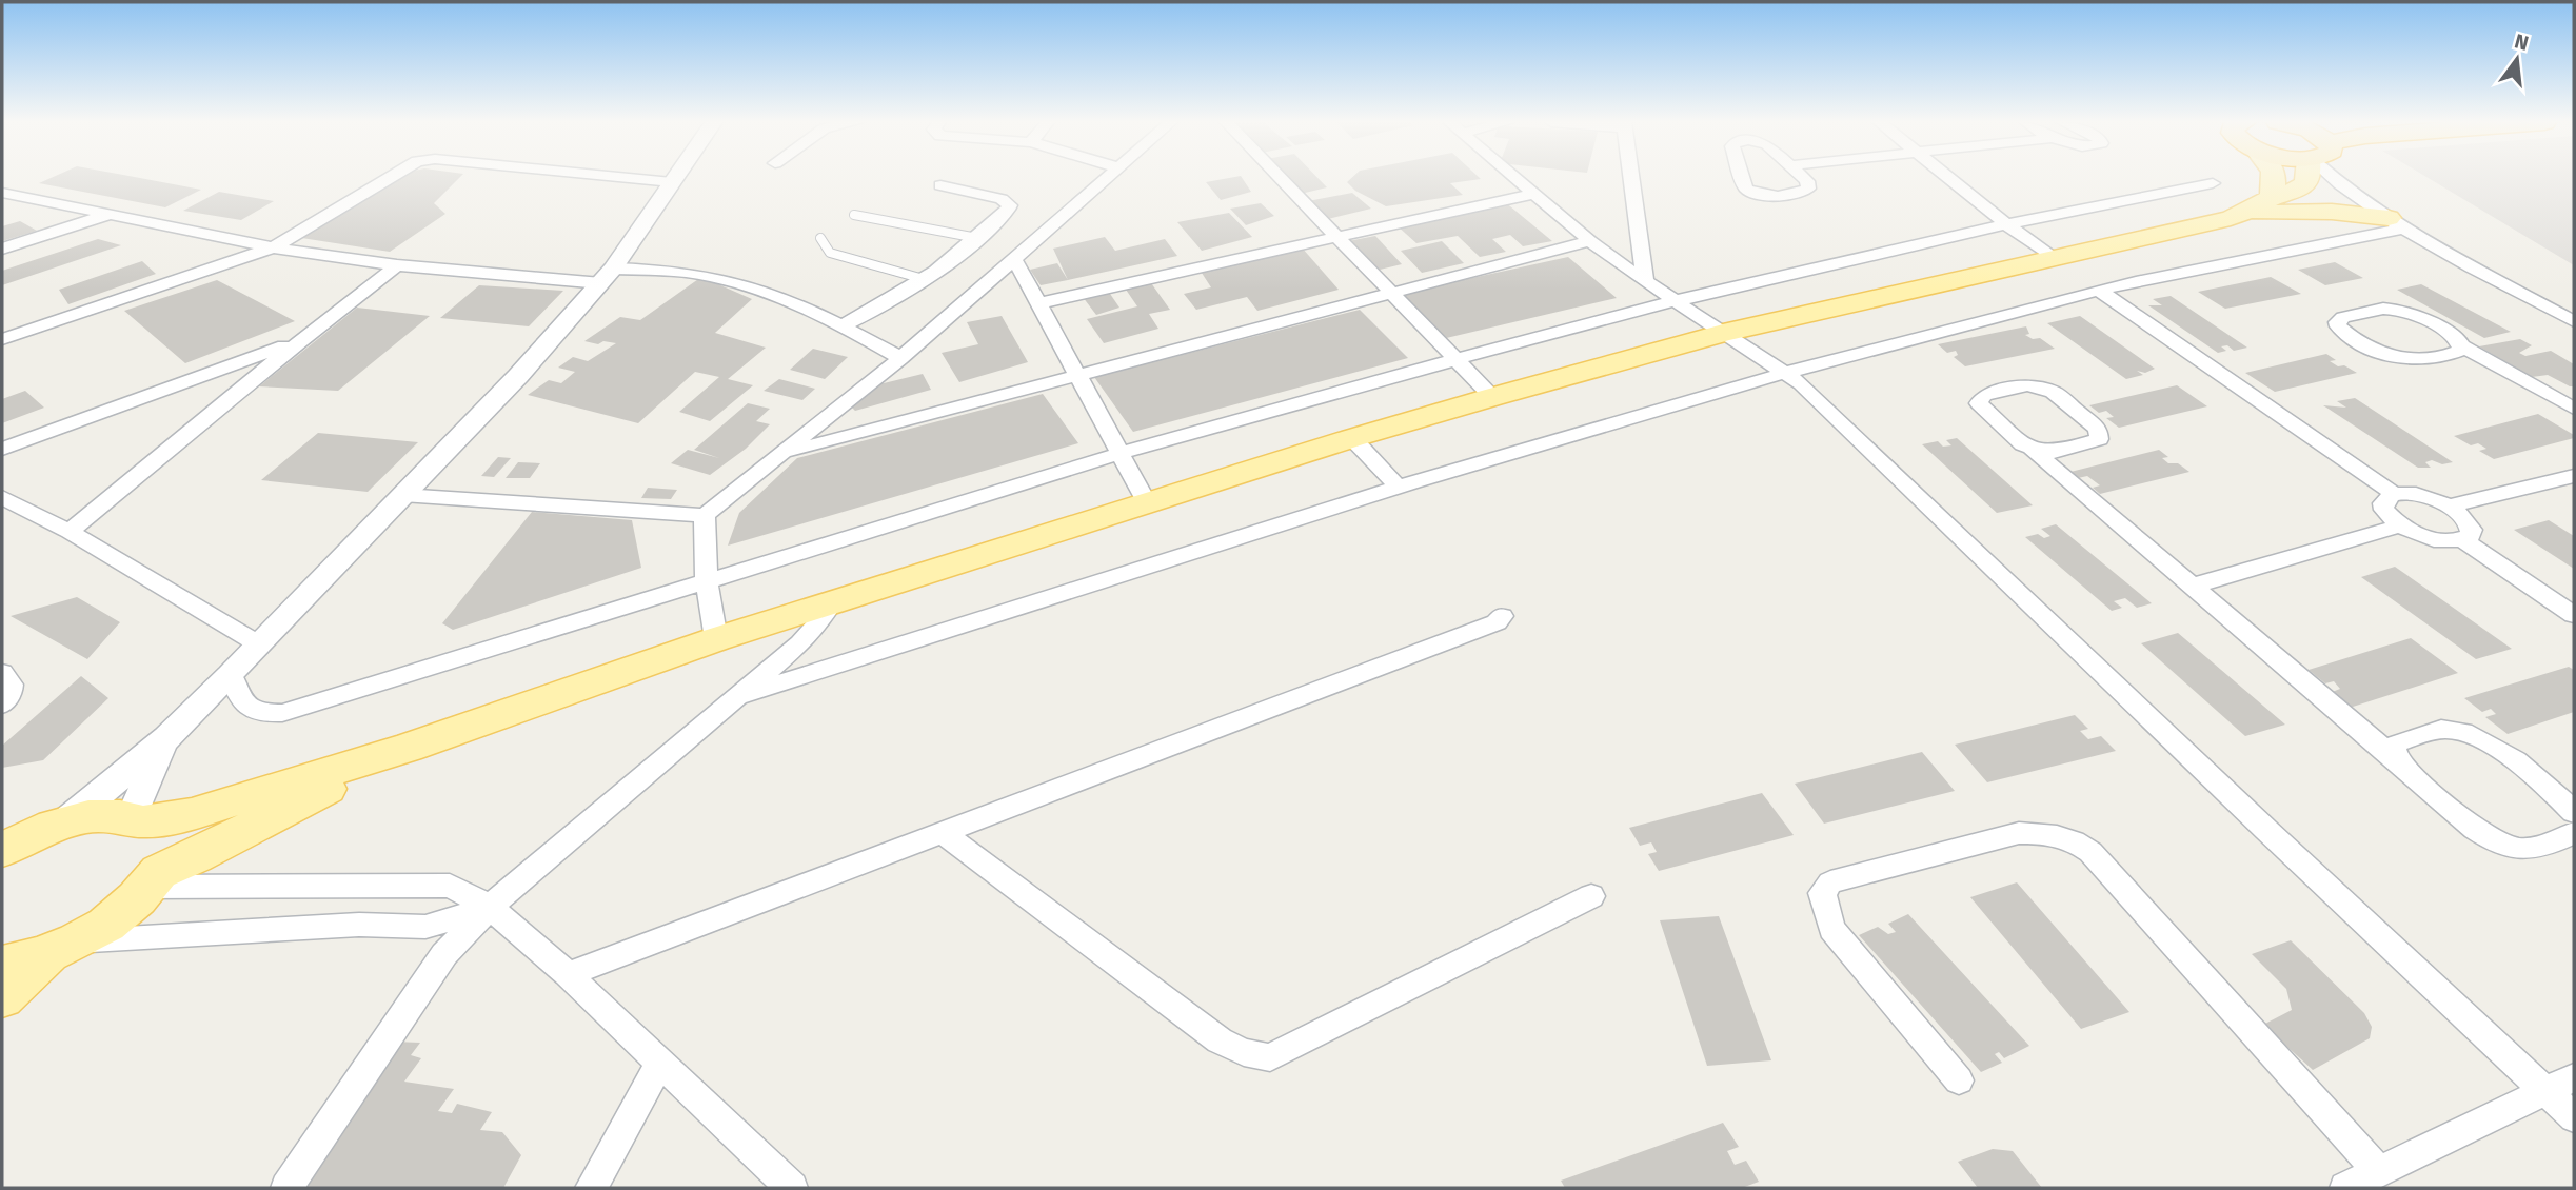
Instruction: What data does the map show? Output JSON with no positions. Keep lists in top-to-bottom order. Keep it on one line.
{"north":"top"}
